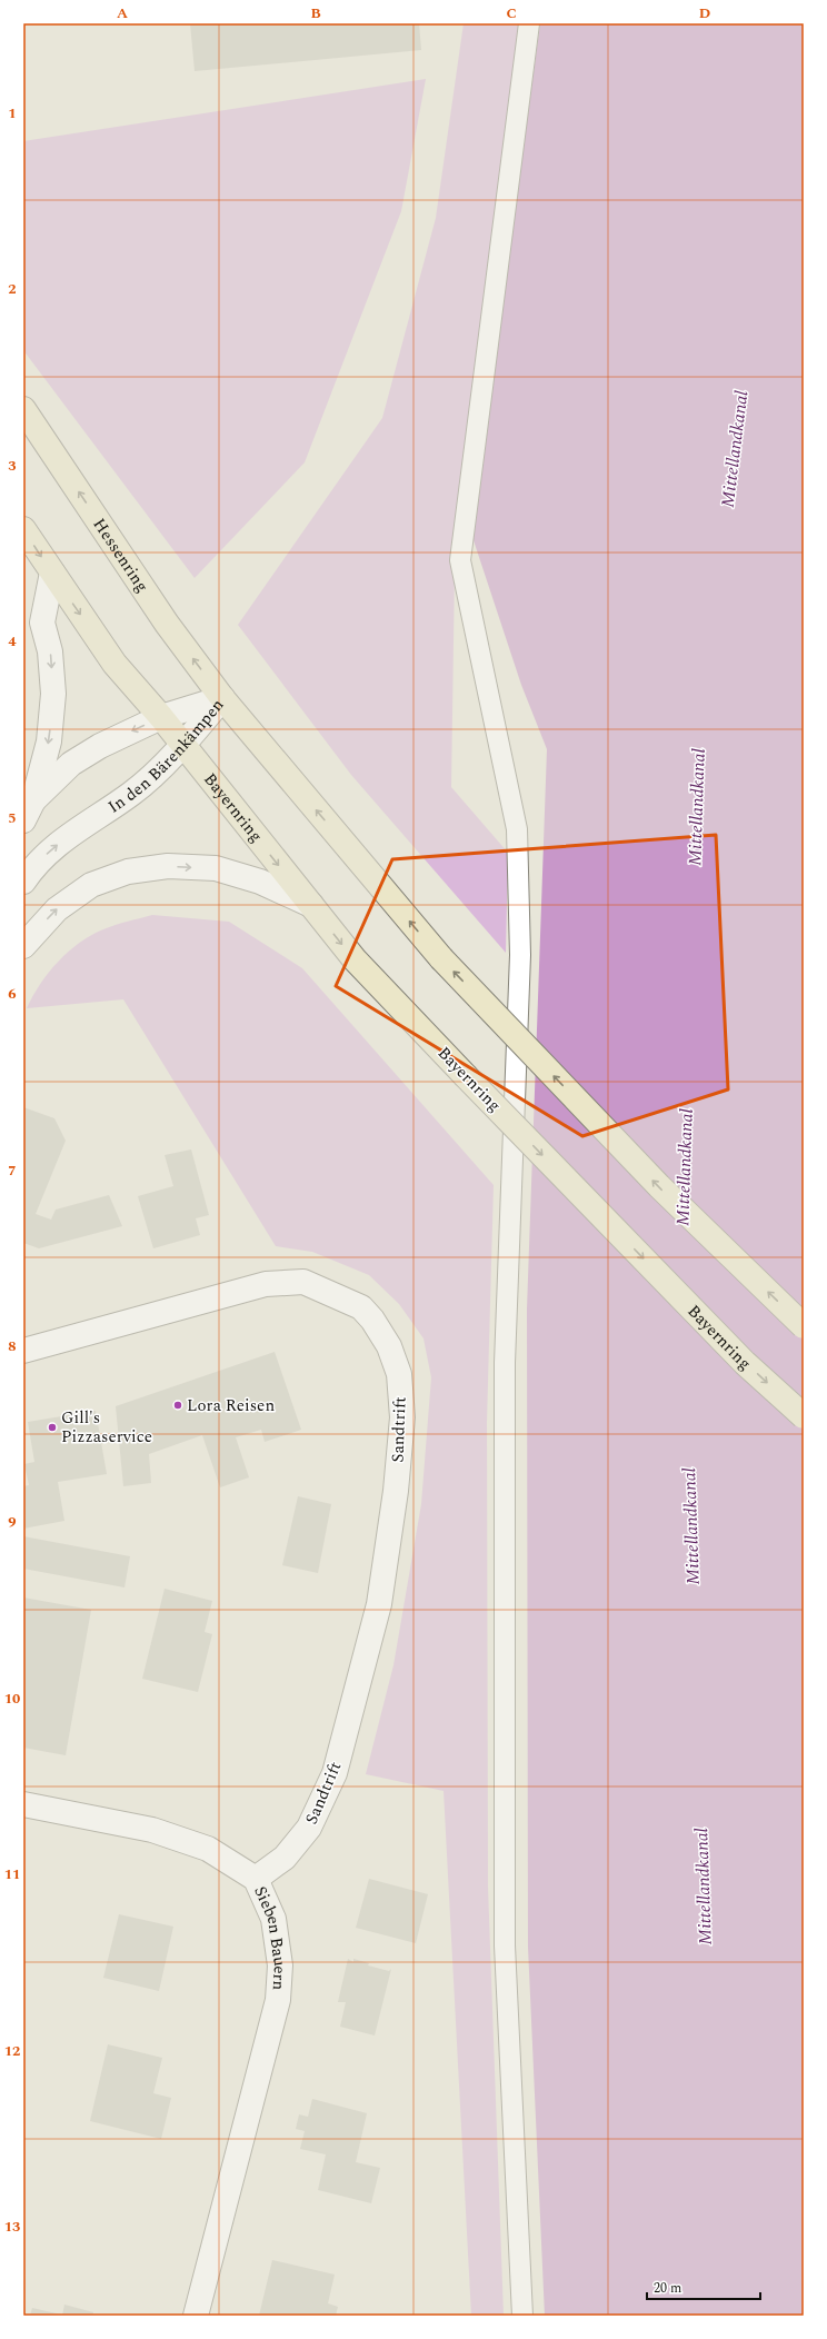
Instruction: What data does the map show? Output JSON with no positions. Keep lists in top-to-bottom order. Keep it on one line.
{"streets":{"street":["Hessenring","In den Bärenkämpen","Bayernring","Sandtrift","Sieben Bauern"]},"crossings":[["Hessenring","In den Bärenkämpen"],["In den Bärenkämpen","Bayernring"],["Sandtrift","Sieben Bauern"]],"water":["Mittellandkanal"],"places":["Lora Reisen","Gill's Pizzaservice"],"scale_bar":"20 m","grid":{"columns":["A","B","C","D"],"rows":["1","2","3","4","5","6","7","8","9","10","11","12","13"]}}
